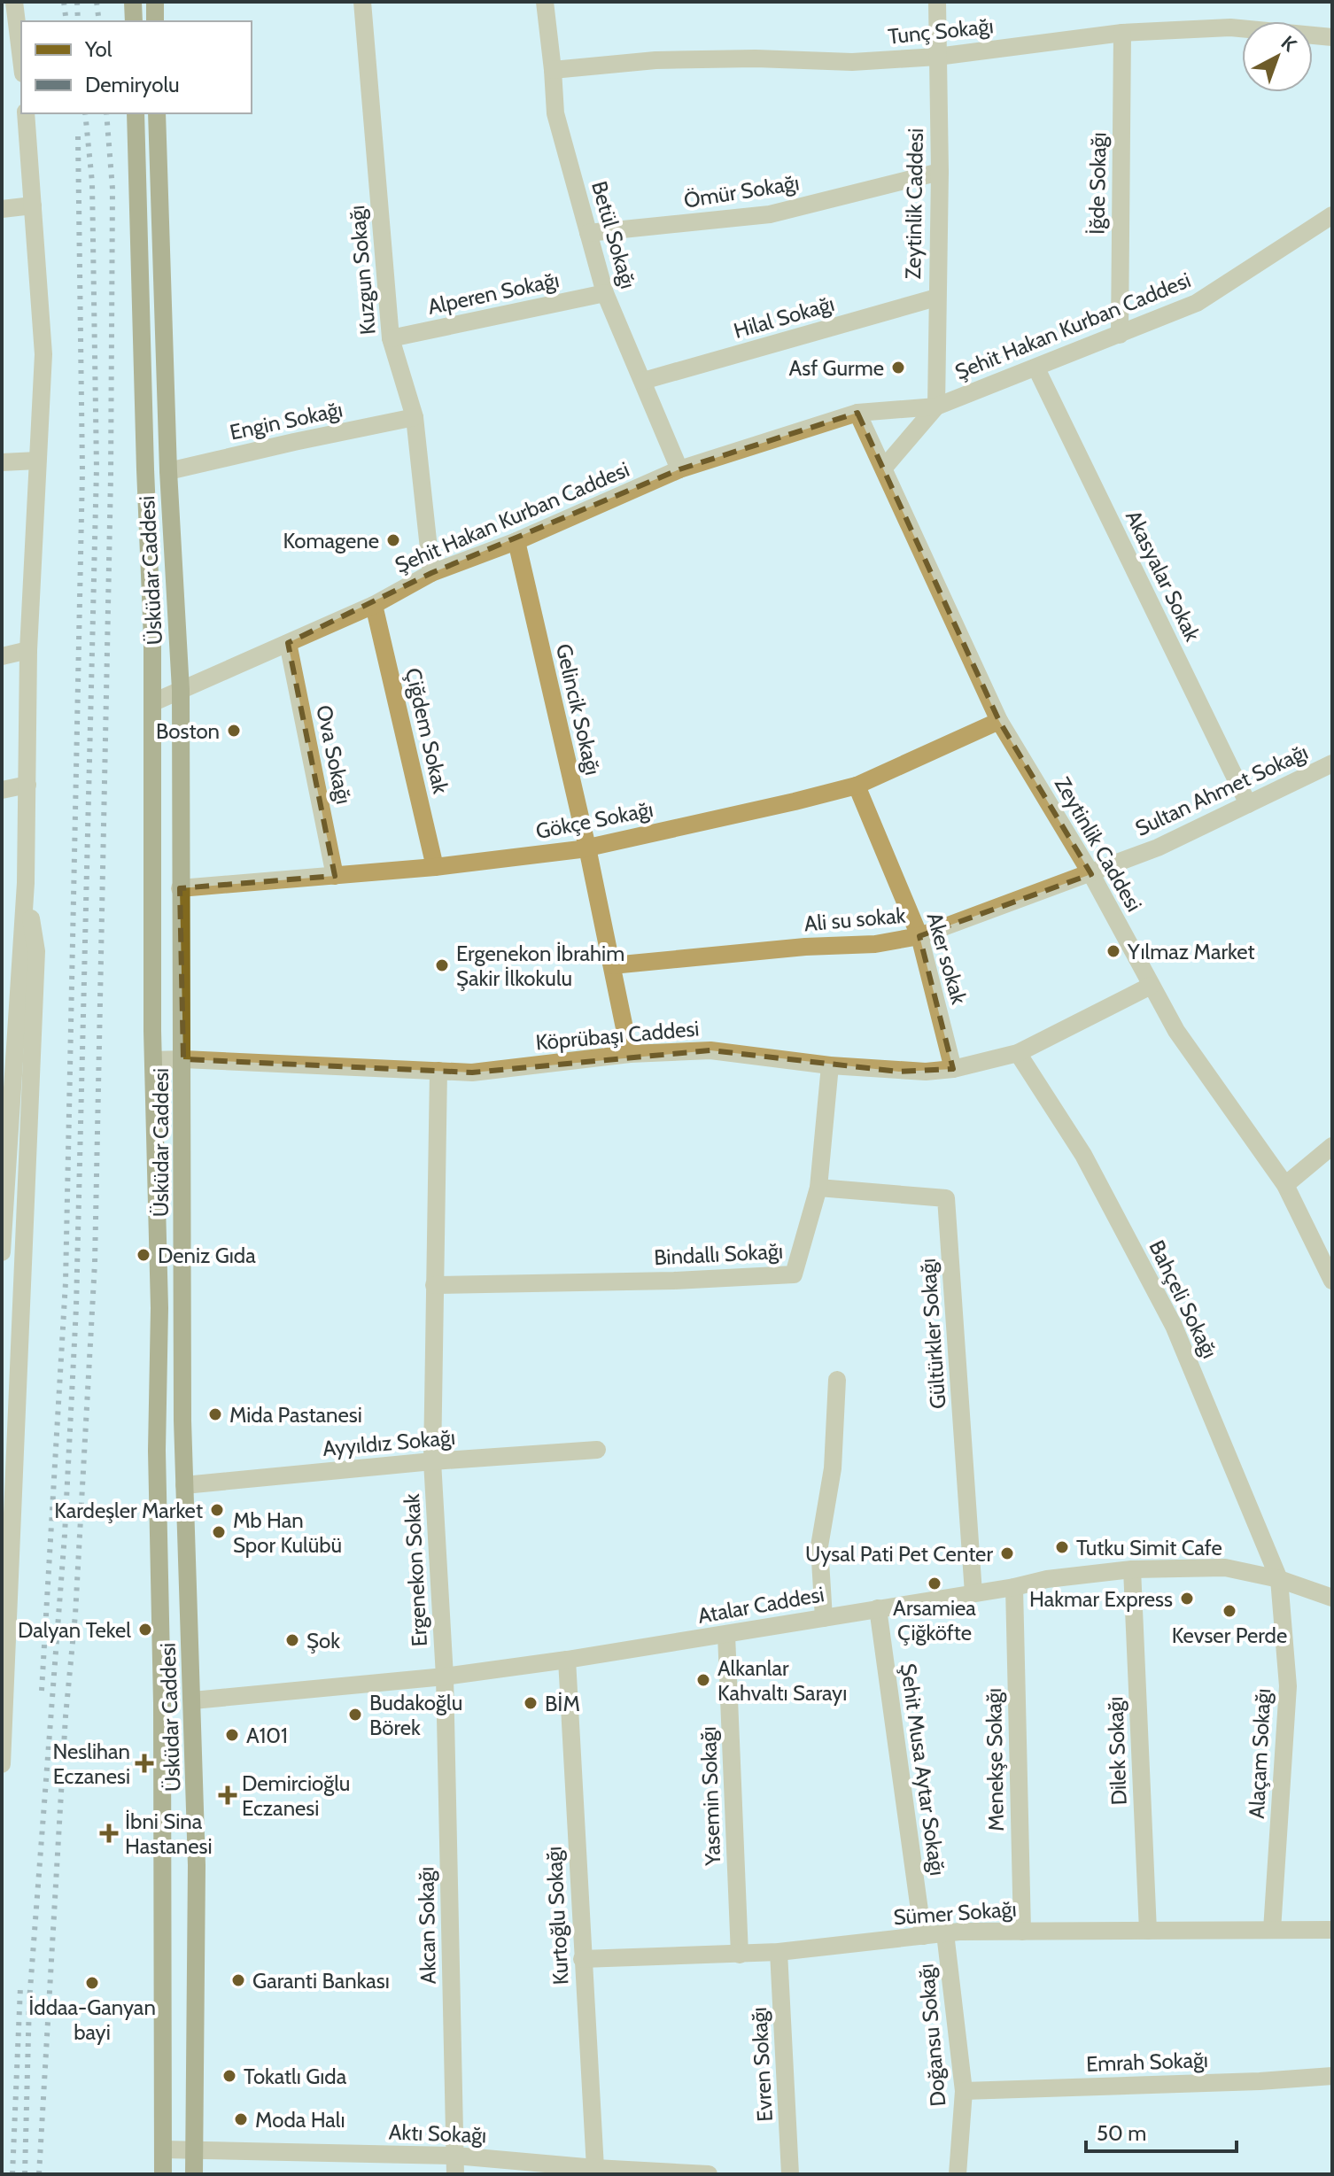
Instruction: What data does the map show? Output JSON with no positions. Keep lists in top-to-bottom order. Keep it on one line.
{"streets":{"main road":["Üsküdar Caddesi"],"street":["Tunç Sokağı","İğde Sokağı","Ömür Sokağı","Zeytinlik Caddesi","Betül Sokağı","Kuzgun Sokağı","Alperen Sokağı","Hilal Sokağı","Şehit Hakan Kurban Caddesi","Engin Sokağı","Akasyalar Sokak","Gelincik Sokağı","Çiğdem Sokak","Ova Sokağı","Sultan Ahmet Sokağı","Gökçe Sokağı","Ali su sokak","Aker sokak","Köprübaşı Caddesi","Bindallı Sokağı","Bahçeli Sokağı","Gültürkler Sokağı","Ayyıldız Sokağı","Ergenekon Sokak","Atalar Caddesi","Dilek Sokağı","Alaçam Sokağı","Menekşe Sokağı","Şehit Musa Aytar Sokağı","Yasemin Sokağı","Sümer Sokağı","Kurtoğlu Sokağı","Akcan Sokağı","Doğansu Sokağı","Emrah Sokağı","Evren Sokağı","Aktı Sokağı"]},"crossings":[["Tunç Sokağı","İğde Sokağı"],["Tunç Sokağı","Zeytinlik Caddesi"],["Tunç Sokağı","Betül Sokağı"],["İğde Sokağı","Şehit Hakan Kurban Caddesi"],["Ömür Sokağı","Zeytinlik Caddesi"],["Ömür Sokağı","Betül Sokağı"],["Zeytinlik Caddesi","Hilal Sokağı"],["Zeytinlik Caddesi","Şehit Hakan Kurban Caddesi"],["Zeytinlik Caddesi","Sultan Ahmet Sokağı"],["Zeytinlik Caddesi","Gökçe Sokağı"],["Zeytinlik Caddesi","Ali su sokak"],["Zeytinlik Caddesi","Köprübaşı Caddesi"],["Betül Sokağı","Alperen Sokağı"],["Betül Sokağı","Hilal Sokağı"],["Betül Sokağı","Şehit Hakan Kurban Caddesi"],["Kuzgun Sokağı","Alperen Sokağı"],["Kuzgun Sokağı","Şehit Hakan Kurban Caddesi"],["Kuzgun Sokağı","Engin Sokağı"],["Şehit Hakan Kurban Caddesi","Üsküdar Caddesi"],["Şehit Hakan Kurban Caddesi","Akasyalar Sokak"],["Şehit Hakan Kurban Caddesi","Gelincik Sokağı"],["Şehit Hakan Kurban Caddesi","Çiğdem Sokak"],["Şehit Hakan Kurban Caddesi","Ova Sokağı"],["Engin Sokağı","Üsküdar Caddesi"],["Üsküdar Caddesi","Gökçe Sokağı"],["Üsküdar Caddesi","Köprübaşı Caddesi"],["Üsküdar Caddesi","Ayyıldız Sokağı"],["Üsküdar Caddesi","Atalar Caddesi"],["Üsküdar Caddesi","Aktı Sokağı"],["Akasyalar Sokak","Sultan Ahmet Sokağı"],["Gelincik Sokağı","Gökçe Sokağı"],["Gelincik Sokağı","Ali su sokak"],["Gelincik Sokağı","Köprübaşı Caddesi"],["Çiğdem Sokak","Gökçe Sokağı"],["Ova Sokağı","Gökçe Sokağı"],["Sultan Ahmet Sokağı","Ali su sokak"],["Gökçe Sokağı","Aker sokak"],["Ali su sokak","Aker sokak"],["Aker sokak","Köprübaşı Caddesi"],["Köprübaşı Caddesi","Bindallı Sokağı"],["Köprübaşı Caddesi","Bahçeli Sokağı"],["Köprübaşı Caddesi","Ergenekon Sokak"],["Bindallı Sokağı","Gültürkler Sokağı"],["Bindallı Sokağı","Ergenekon Sokak"],["Bahçeli Sokağı","Atalar Caddesi"],["Bahçeli Sokağı","Alaçam Sokağı"],["Gültürkler Sokağı","Atalar Caddesi"],["Ayyıldız Sokağı","Ergenekon Sokak"],["Ergenekon Sokak","Atalar Caddesi"],["Ergenekon Sokak","Akcan Sokağı"],["Atalar Caddesi","Dilek Sokağı"],["Atalar Caddesi","Alaçam Sokağı"],["Atalar Caddesi","Menekşe Sokağı"],["Atalar Caddesi","Şehit Musa Aytar Sokağı"],["Atalar Caddesi","Yasemin Sokağı"],["Atalar Caddesi","Kurtoğlu Sokağı"],["Atalar Caddesi","Akcan Sokağı"],["Dilek Sokağı","Sümer Sokağı"],["Alaçam Sokağı","Sümer Sokağı"],["Menekşe Sokağı","Sümer Sokağı"],["Şehit Musa Aytar Sokağı","Sümer Sokağı"],["Yasemin Sokağı","Sümer Sokağı"],["Sümer Sokağı","Kurtoğlu Sokağı"],["Sümer Sokağı","Doğansu Sokağı"],["Sümer Sokağı","Evren Sokağı"],["Kurtoğlu Sokağı","Aktı Sokağı"],["Akcan Sokağı","Aktı Sokağı"],["Doğansu Sokağı","Emrah Sokağı"]],"places":{"other":["Asf Gurme","Komagene","Boston","Yılmaz Market","Ergenekon İbrahim Şakir İlkokulu","Deniz Gıda","Mida Pastanesi","Kardeşler Market","Mb Han Spor Kulübü","Tutku Simit Cafe","Uysal Pati Pet Center","Arsamiea Çiğköfte","Hakmar Express","Kevser Perde","Dalyan Tekel","Şok","Alkanlar Kahvaltı Sarayı","BİM","Budakoğlu Börek","A101","Garanti Bankası","İddaa-Ganyan bayi","Tokatlı Gıda","Moda Halı"],"health":["Neslihan Eczanesi","Demircioğlu Eczanesi","İbni Sina Hastanesi"]},"legend":["Yol","Demiryolu"],"scale_bar":"50 m","north":"top right"}
